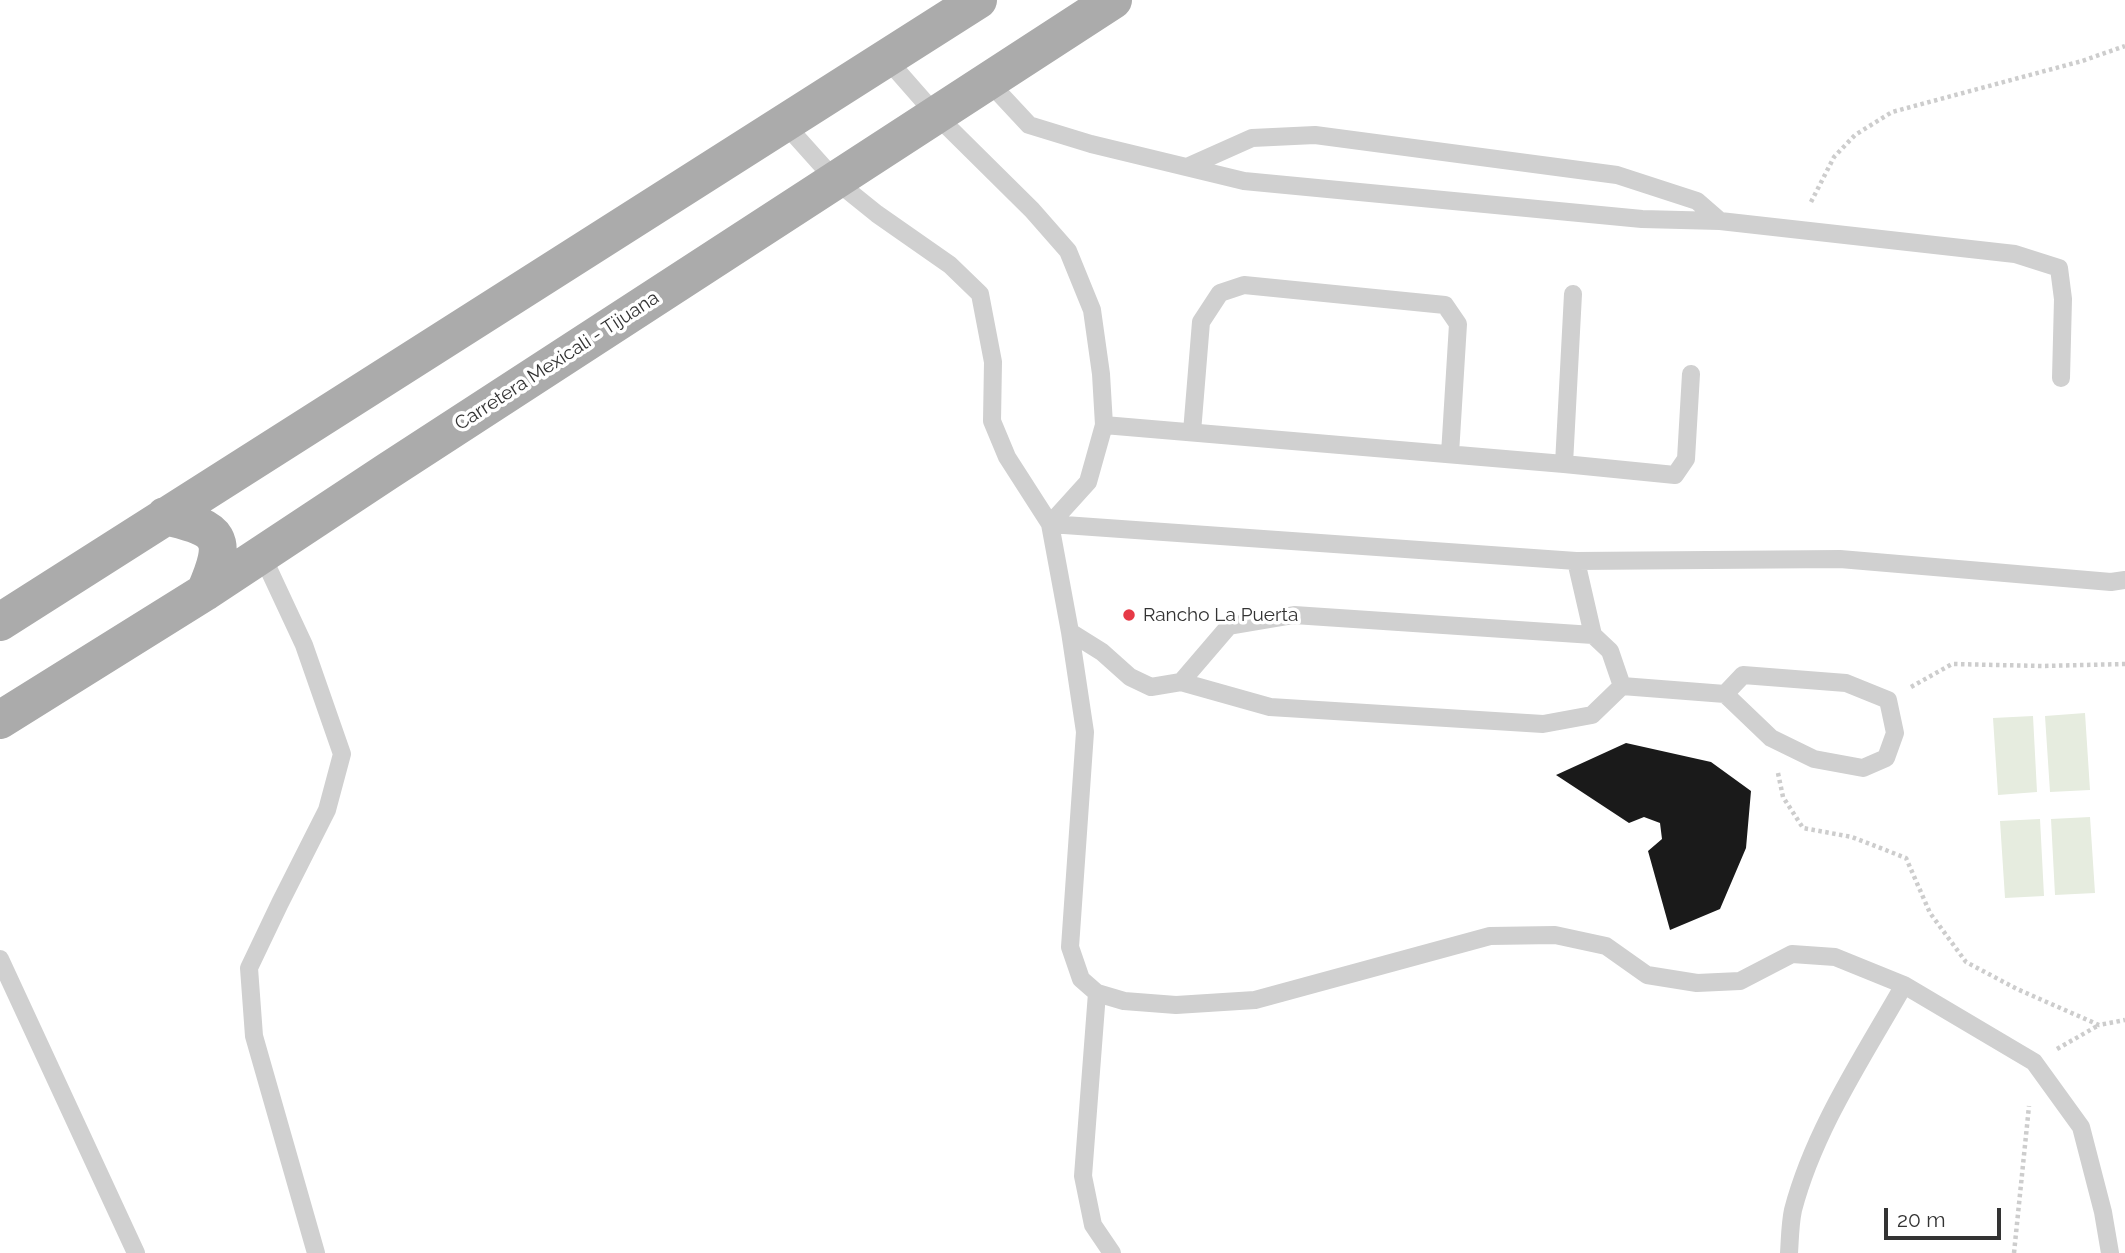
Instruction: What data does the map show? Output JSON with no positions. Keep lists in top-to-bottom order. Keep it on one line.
{"streets":{"main road":["Carretera Mexicali - Tijuana"]},"places":["Rancho La Puerta"],"scale_bar":"20 m"}
